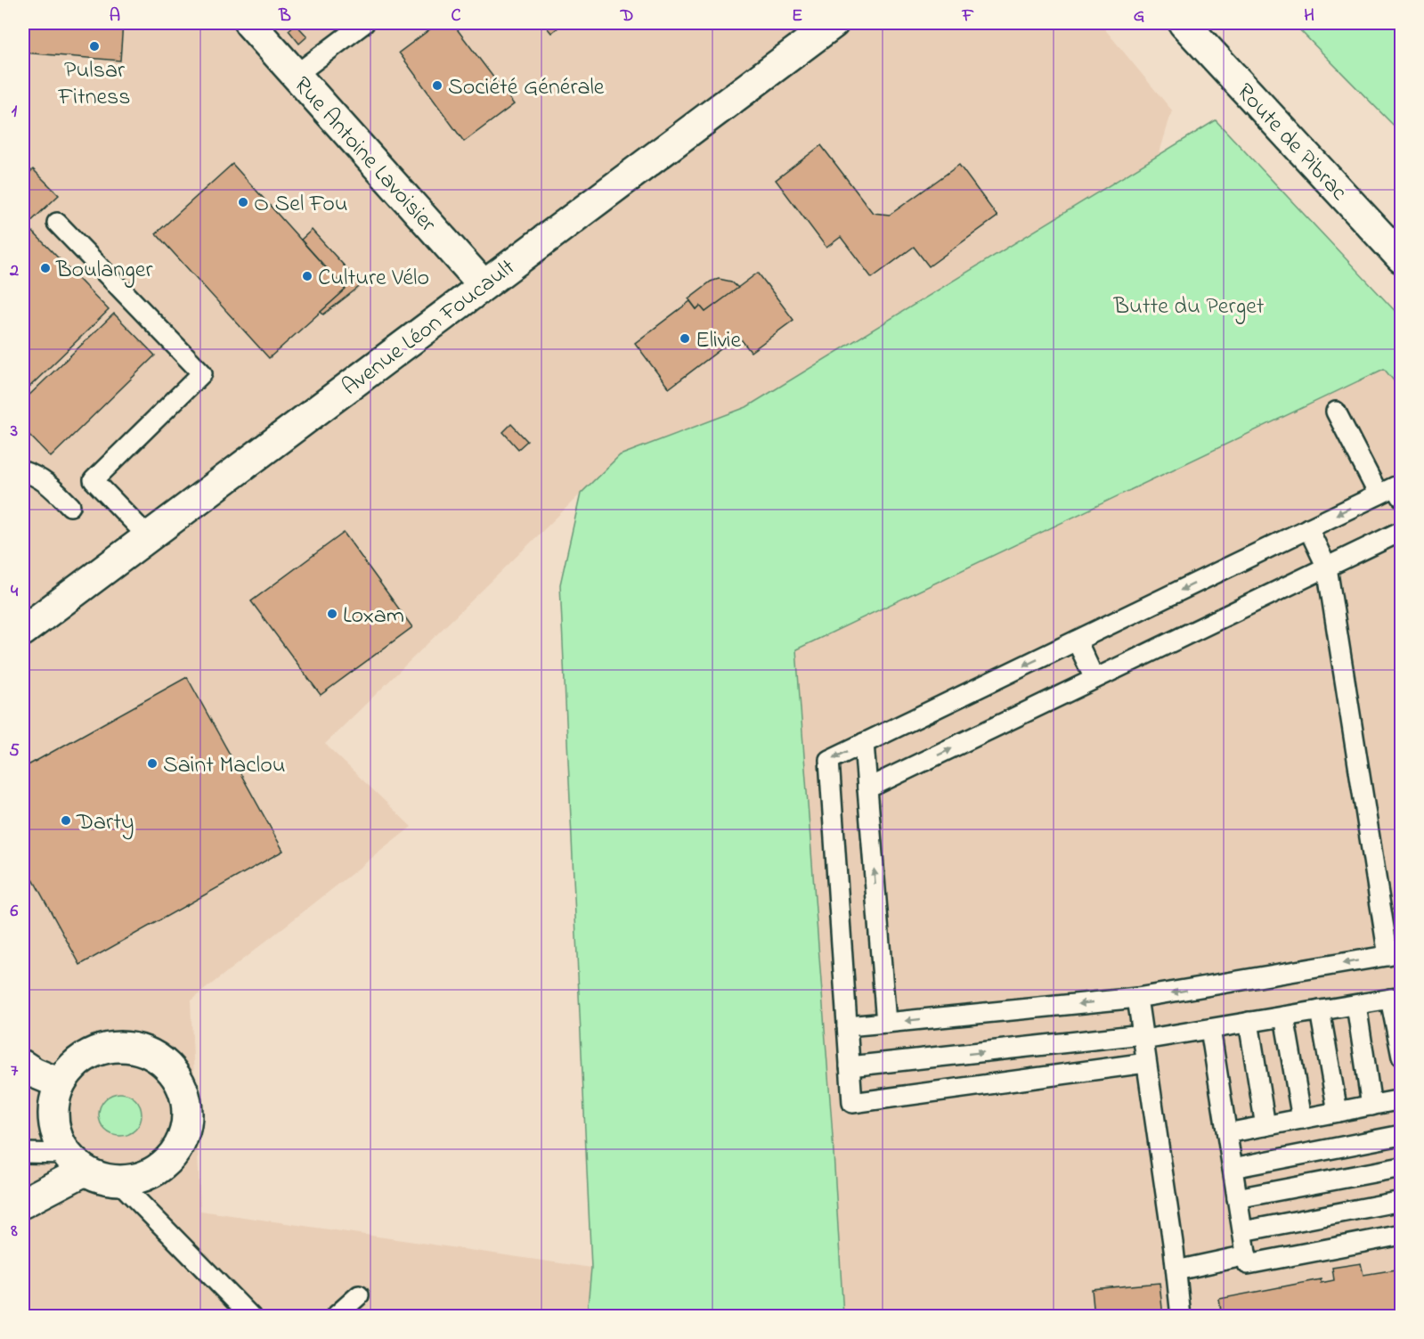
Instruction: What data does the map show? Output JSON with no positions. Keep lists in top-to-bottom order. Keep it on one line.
{"streets":{"street":["Route de Pibrac","Rue Antoine Lavoisier","Avenue Léon Foucault"]},"crossings":[["Rue Antoine Lavoisier","Avenue Léon Foucault"]],"parks":["Butte du Perget"],"places":["Pulsar Fitness","Société Générale","O Sel Fou","Boulanger","Culture Vélo","Elivie","Loxam","Saint Maclou","Darty"],"grid":{"columns":["A","B","C","D","E","F","G","H"],"rows":["1","2","3","4","5","6","7","8"]}}
